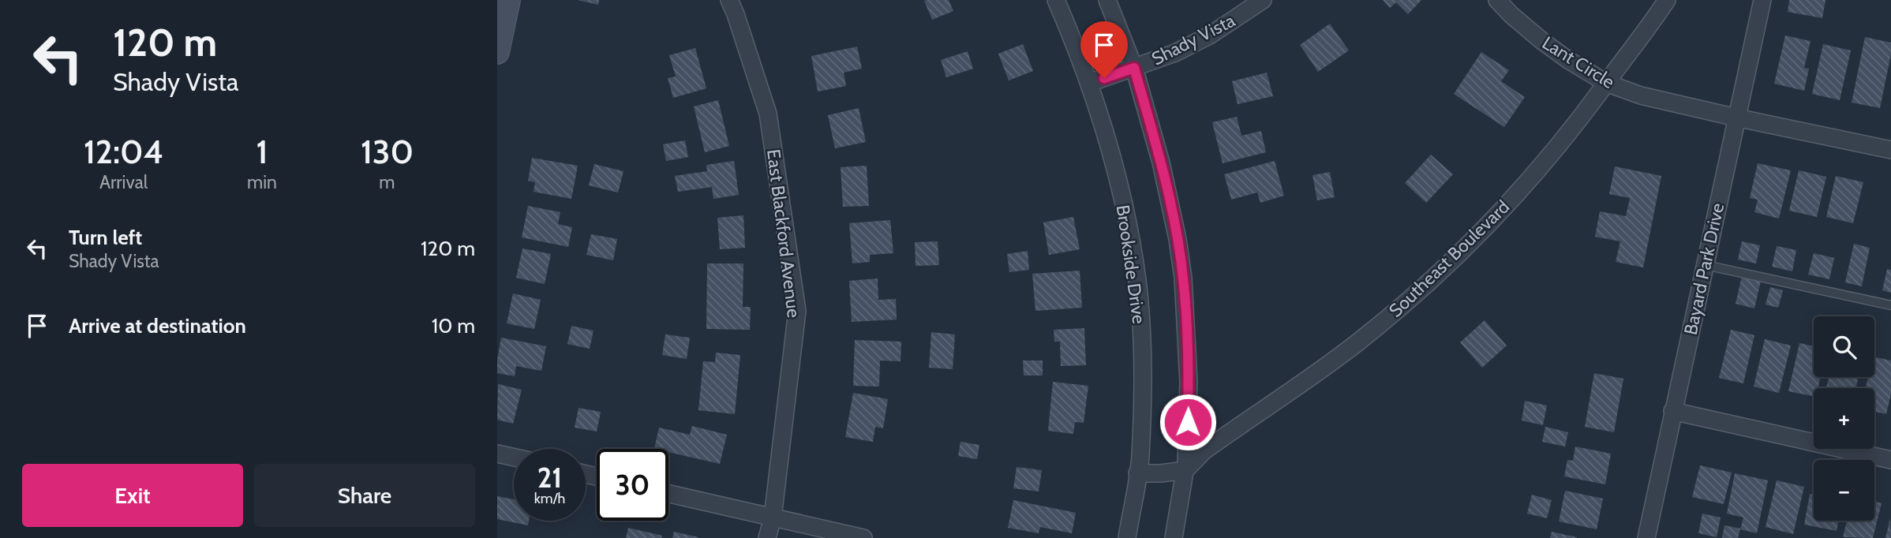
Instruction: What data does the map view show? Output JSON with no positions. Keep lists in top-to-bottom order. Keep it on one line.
{"streets":{"street":["Shady Vista","Lant Circle","East Blackford Avenue","Southeast Boulevard","Brookside Drive","Bayard Park Drive"]},"crossings":[["Shady Vista","Brookside Drive"],["Lant Circle","Southeast Boulevard"],["Lant Circle","Bayard Park Drive"]],"page":{"turn":["120 m","Shady Vista"],"eta":["12:04","Arrival","1","min","130","m"],"list":[{"name":"Turn left","note":"Shady Vista","value":"120 m"},{"name":"Arrive at destination","value":"10 m"}],"map_buttons":["+","−"],"speed":"21 km/h","limit":"30","buttons":["Exit","Share"]}}
